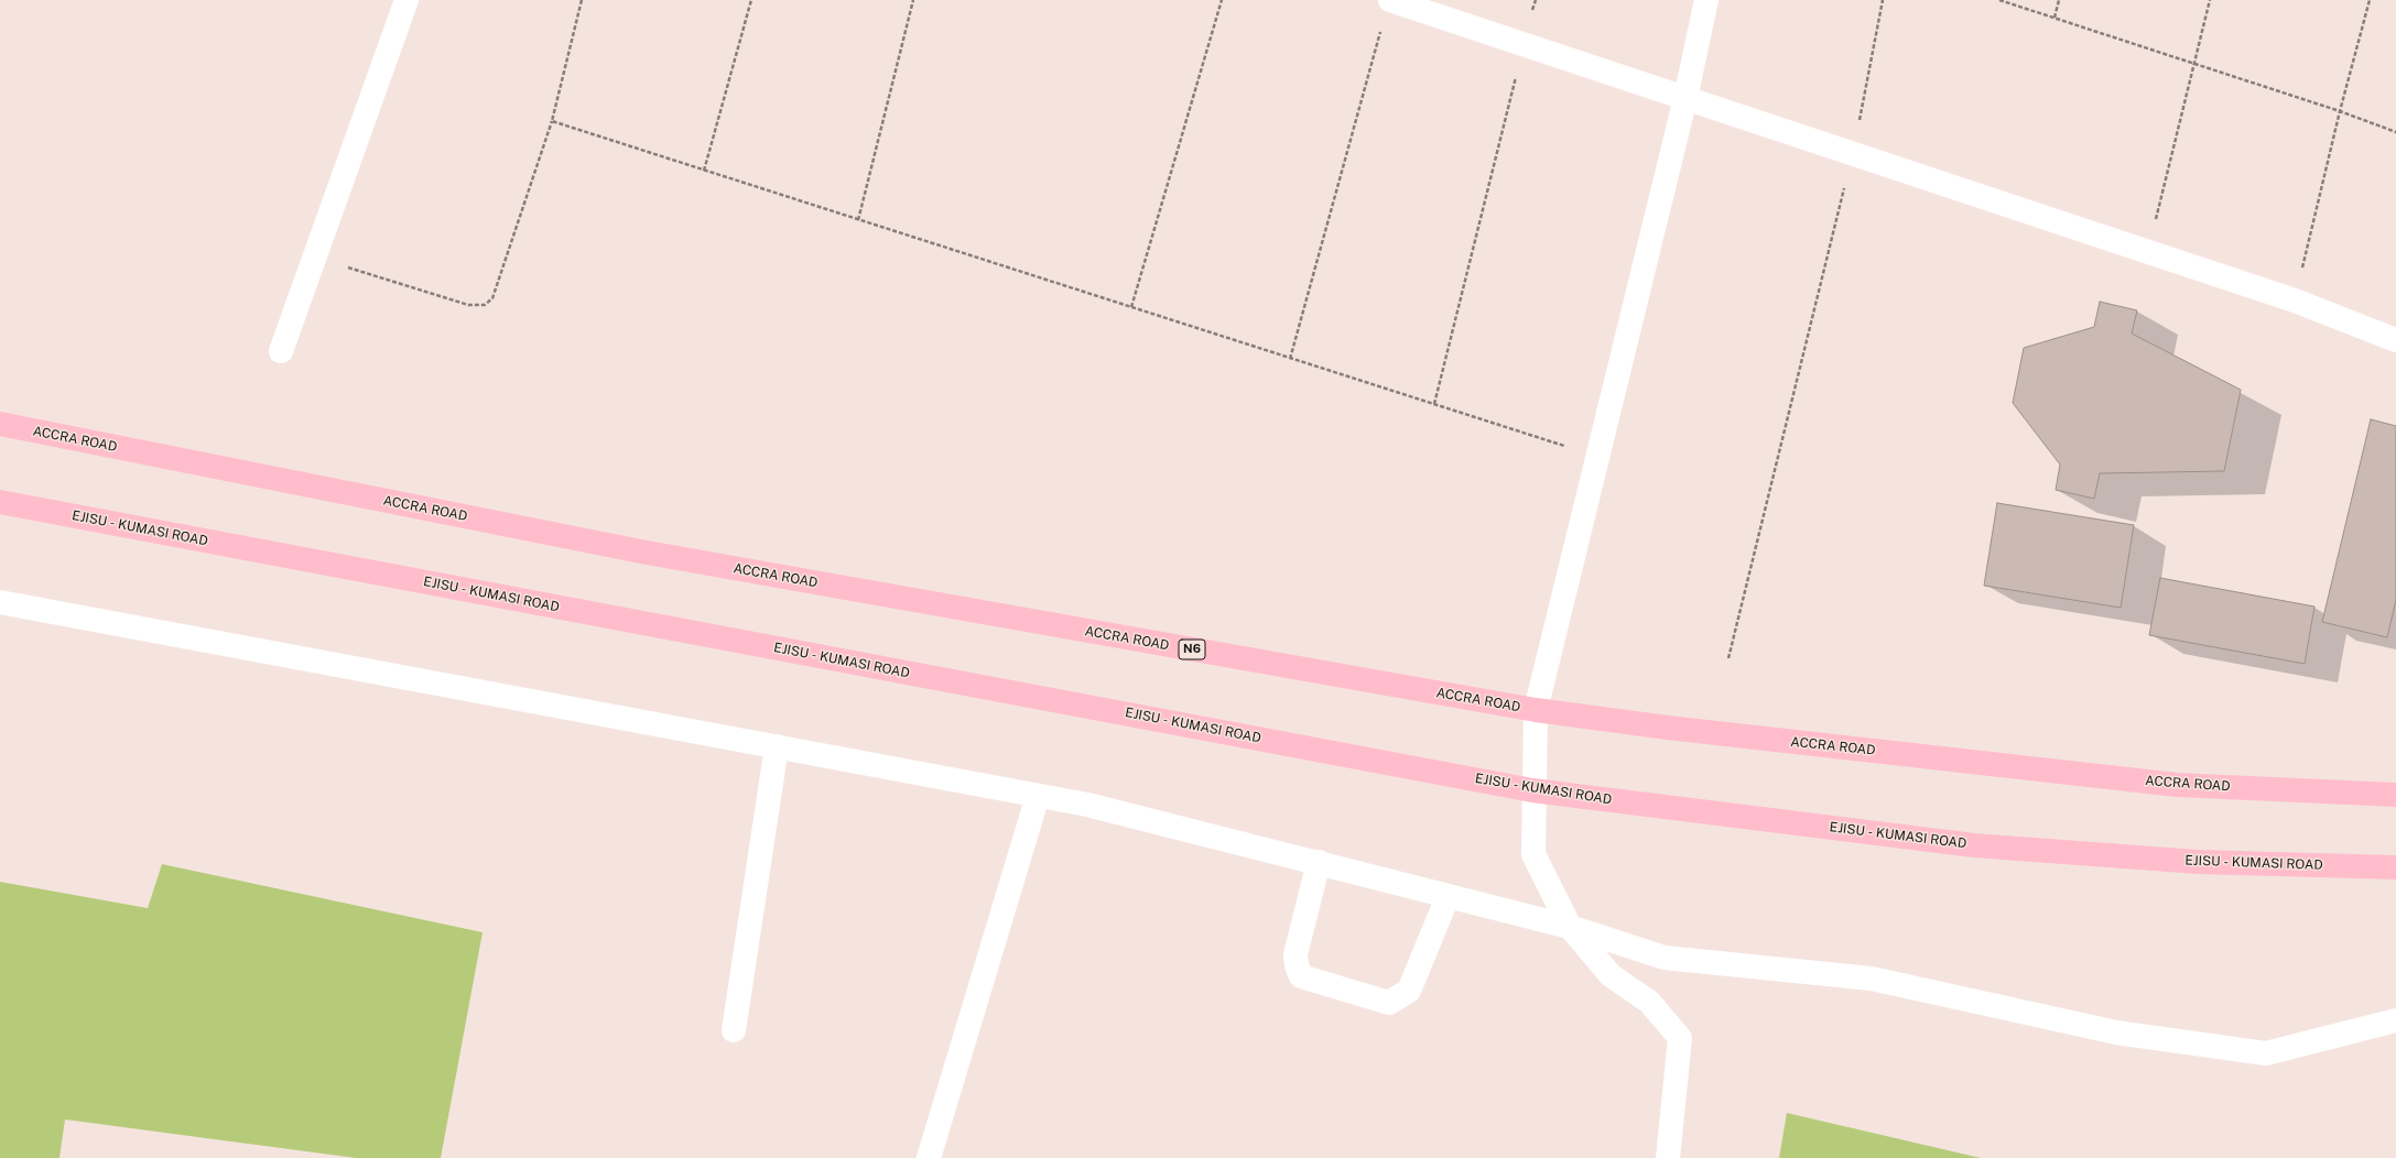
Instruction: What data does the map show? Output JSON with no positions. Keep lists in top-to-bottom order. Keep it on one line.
{"streets":{"highway":["ACCRA ROAD","EJISU - KUMASI ROAD","N6"]}}
